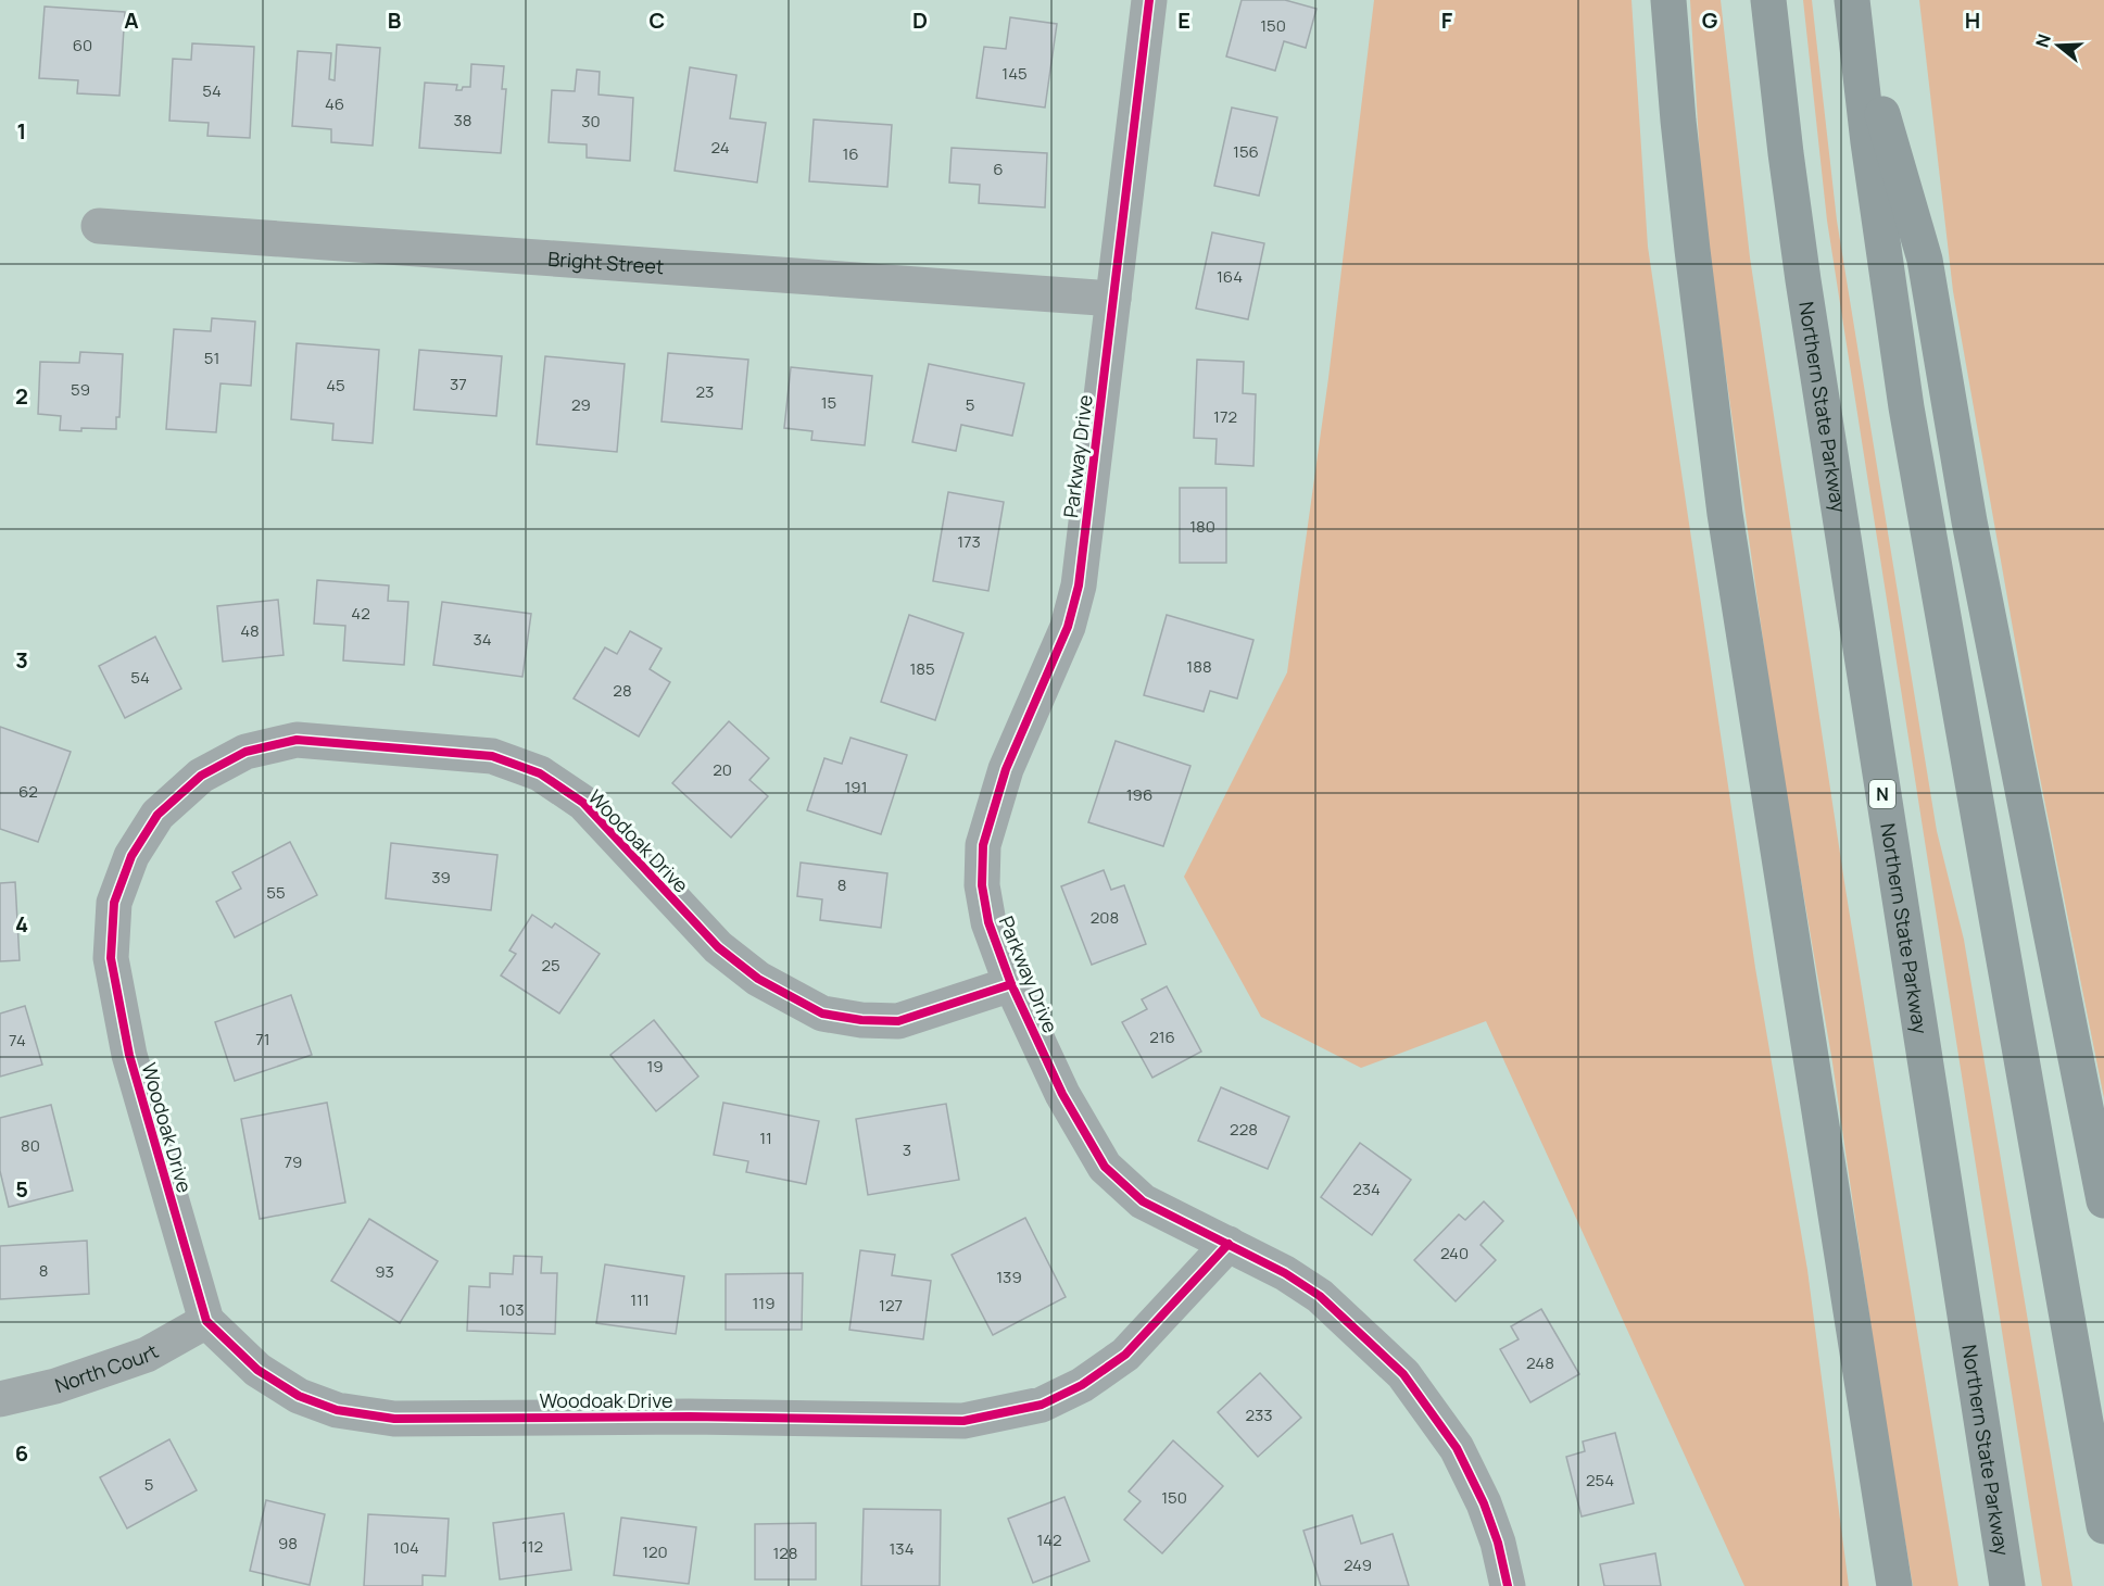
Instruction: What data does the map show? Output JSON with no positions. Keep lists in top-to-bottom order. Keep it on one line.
{"streets":{"highway":["Northern State Parkway","N"],"street":["Bright Street","Parkway Drive","Woodoak Drive","North Court"]},"crossings":[["Bright Street","Parkway Drive"],["Parkway Drive","Woodoak Drive"],["Woodoak Drive","North Court"]],"house_numbers":["150","60","145","54","46","38","30","24","156","16","6","164","51","37","45","59","23","15","29","5","172","180","173","42","48","34","188","185","54","28","20","191","62","196","39","8","55","208","25","216","71","74","19","228","11","80","3","79","234","240","8","93","139","111","119","127","103","248","233","254","5","150","142","98","112","104","134","120","128","249"],"north":"left","grid":{"columns":["A","B","C","D","E","F","G","H"],"rows":["1","2","3","4","5","6"]}}
